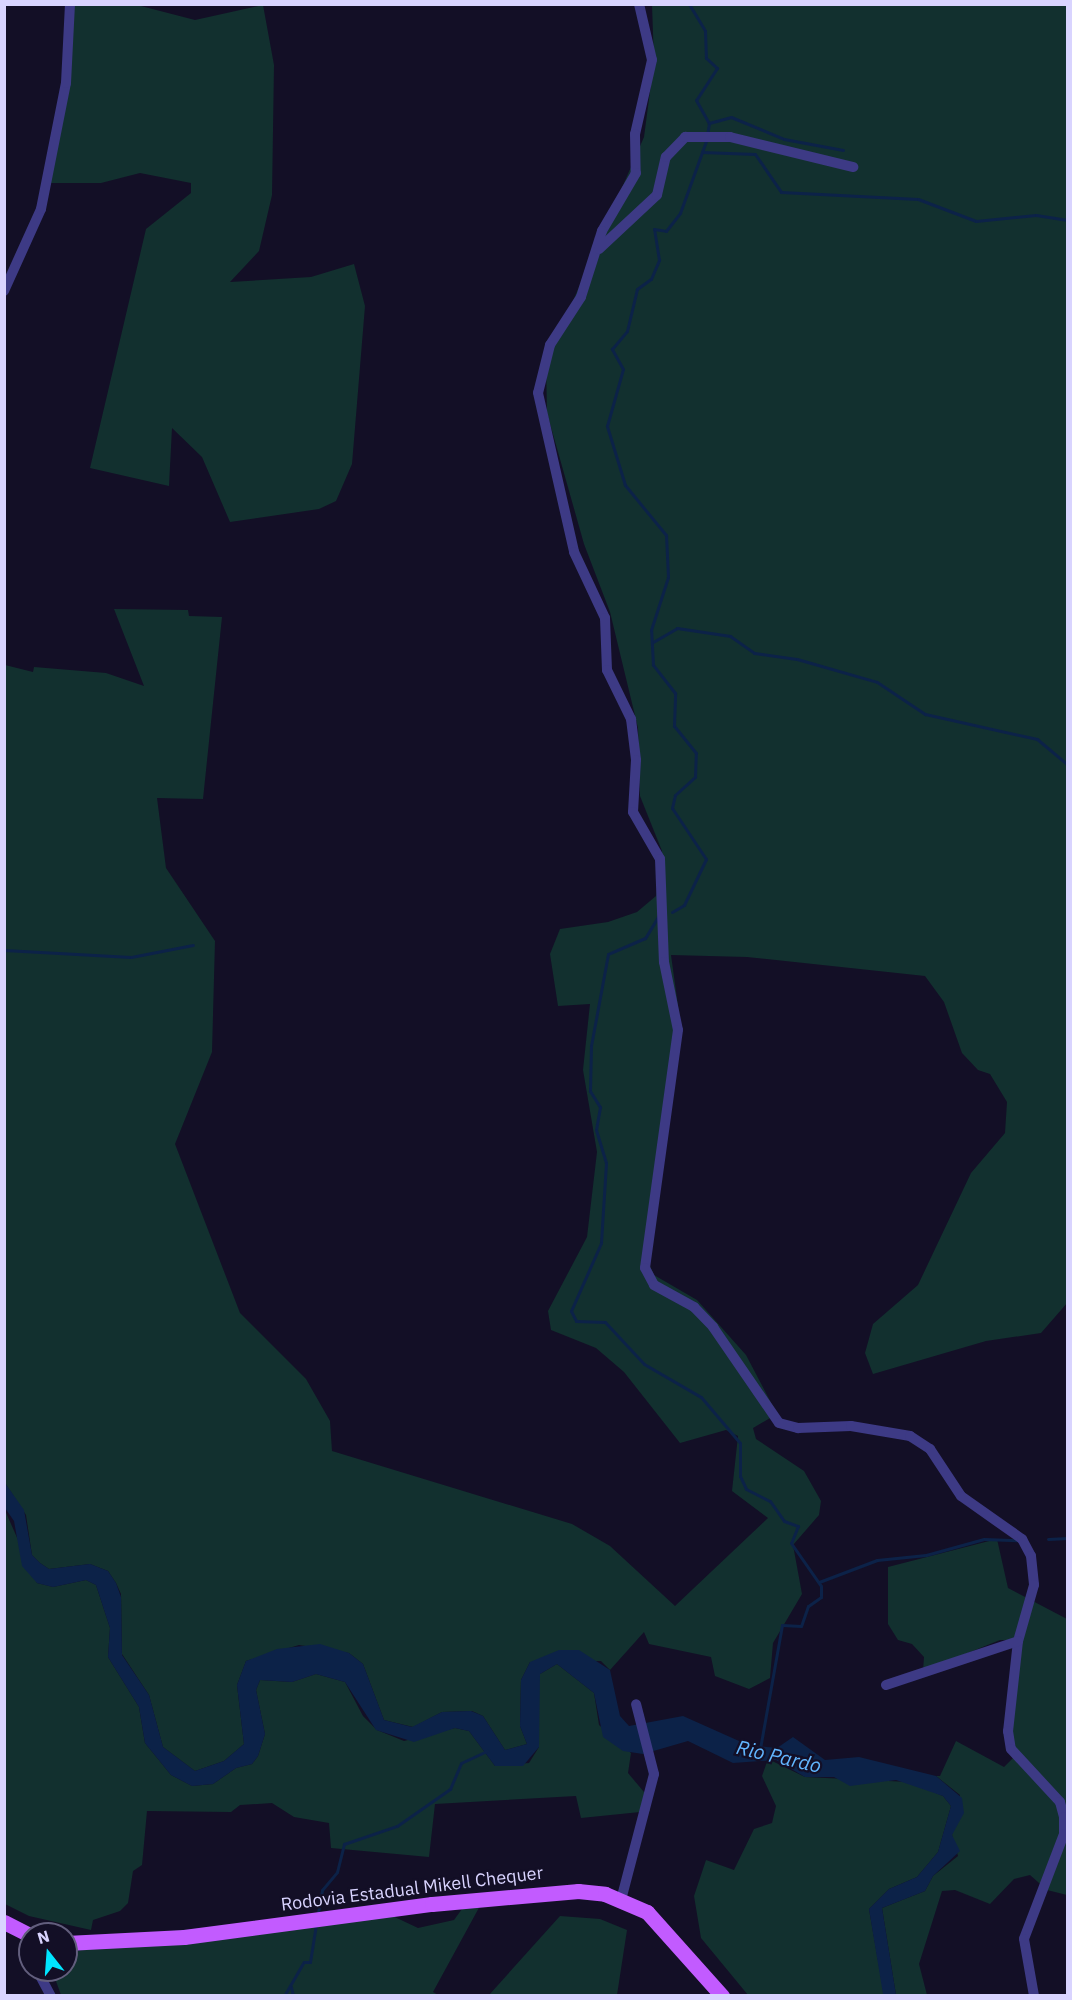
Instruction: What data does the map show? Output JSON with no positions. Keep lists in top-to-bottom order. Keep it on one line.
{"streets":{"main road":["Rodovia Estadual Mikell Chequer"]},"water":["Rio Pardo"],"north":"top"}
